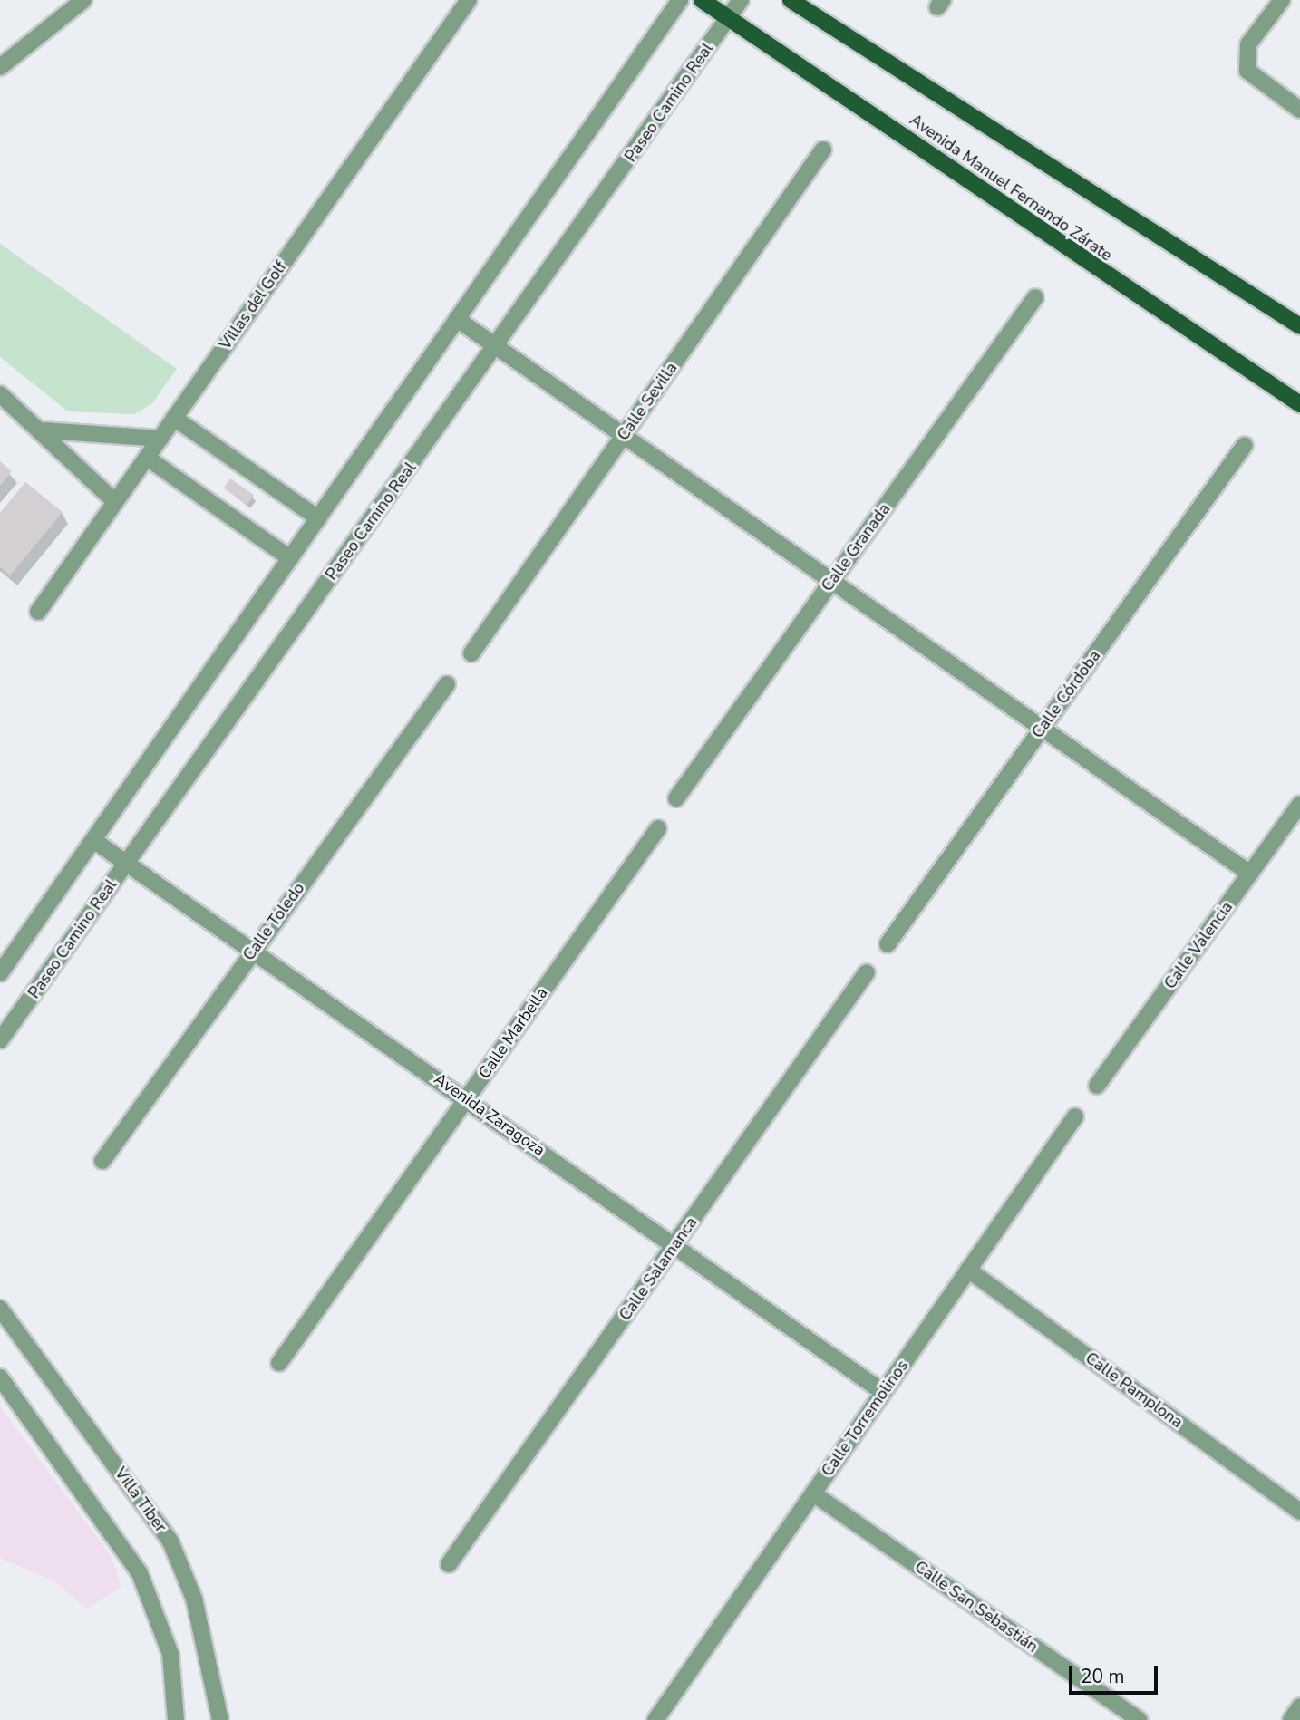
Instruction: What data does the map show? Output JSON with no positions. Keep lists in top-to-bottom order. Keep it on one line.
{"streets":{"main road":["Avenida Manuel Fernando Zárate"],"street":["Paseo Camino Real","Villas del Golf","Calle Sevilla","Calle Granada","Calle Córdoba","Calle Toledo","Calle Valencia","Calle Marbella","Avenida Zaragoza","Calle Salamanca","Calle Pamplona","Calle Torremolinos","Villa Tiber","Calle San Sebastián"]},"crossings":[["Paseo Camino Real","Avenida Manuel Fernando Zárate"],["Paseo Camino Real","Avenida Zaragoza"],["Calle Toledo","Avenida Zaragoza"],["Calle Marbella","Avenida Zaragoza"],["Avenida Zaragoza","Calle Salamanca"],["Avenida Zaragoza","Calle Torremolinos"],["Calle Pamplona","Calle Torremolinos"],["Calle Torremolinos","Calle San Sebastián"]],"scale_bar":"20 m"}
